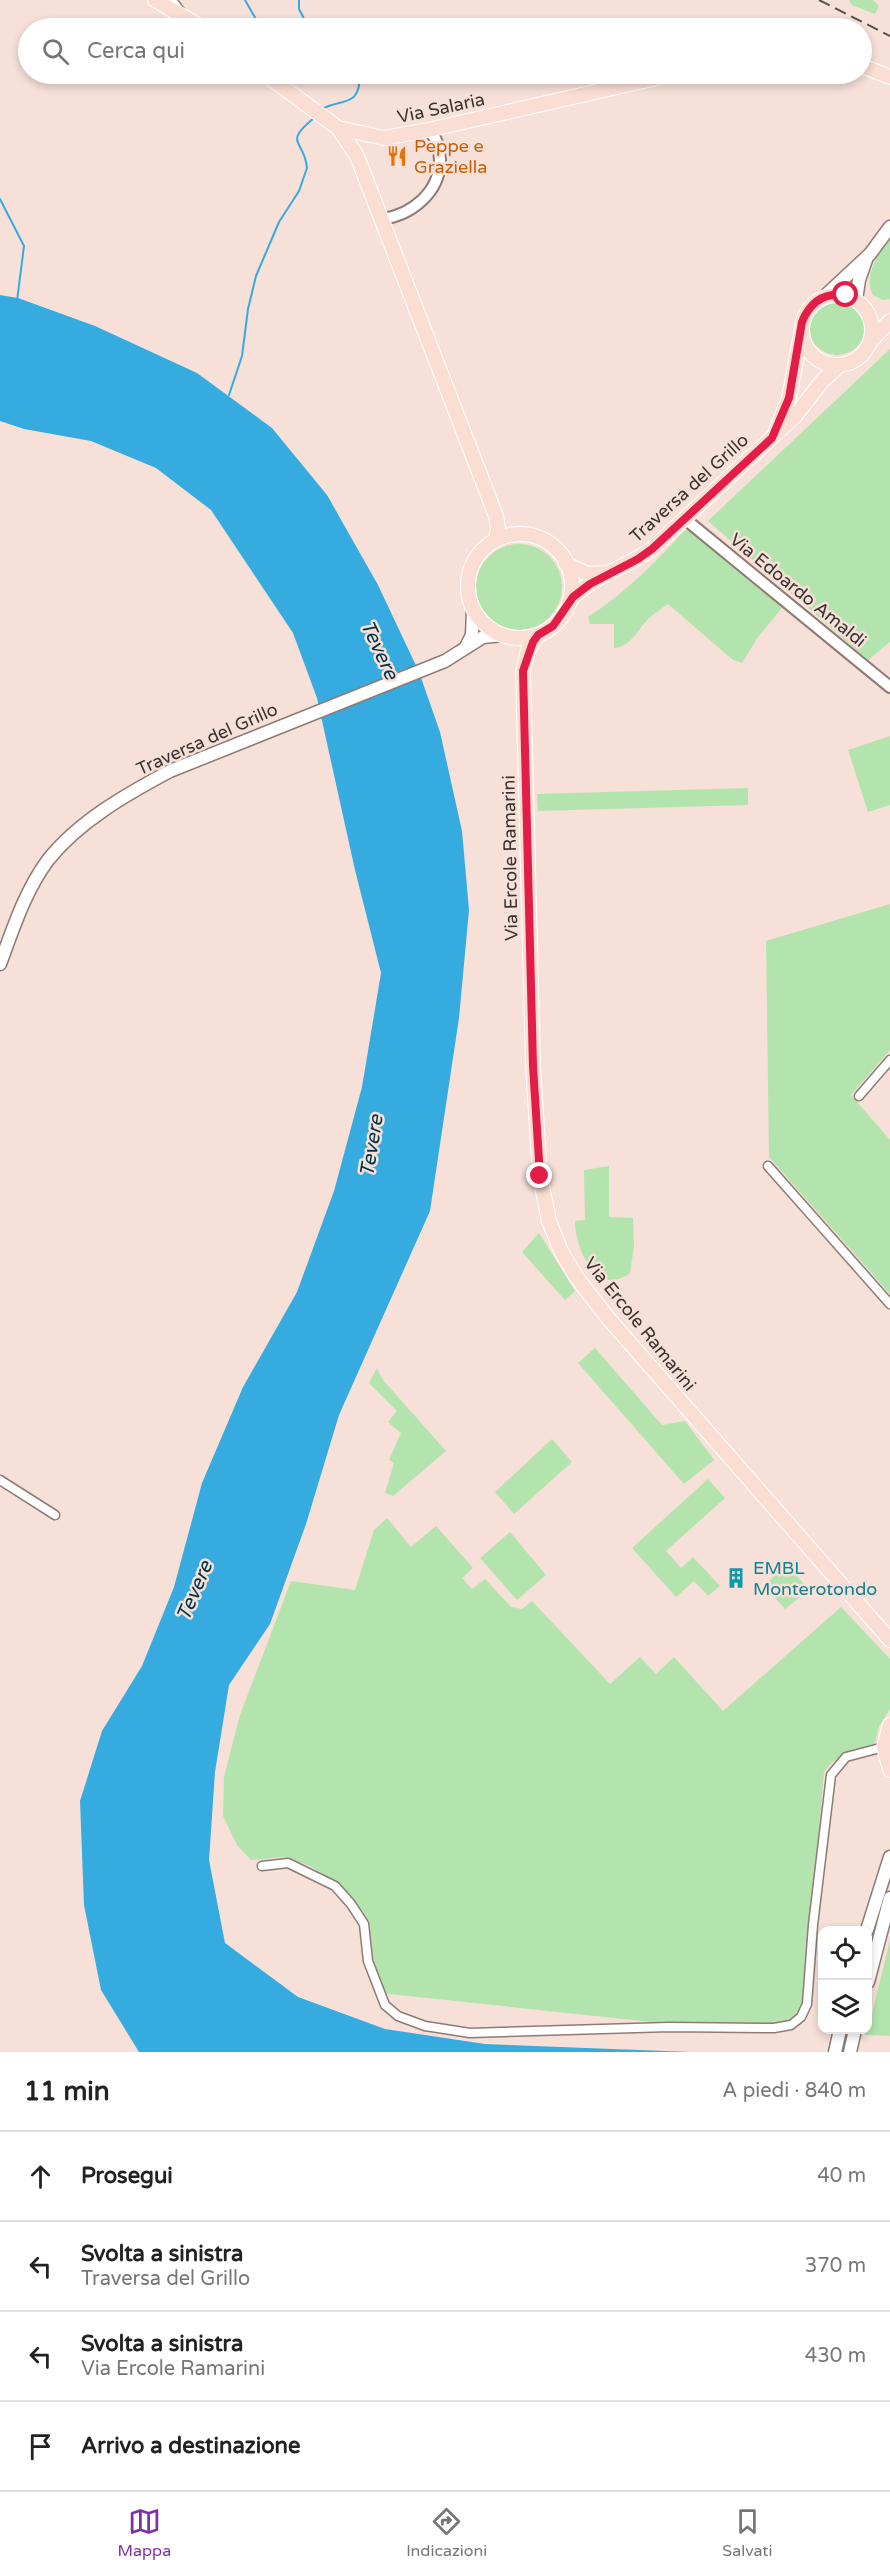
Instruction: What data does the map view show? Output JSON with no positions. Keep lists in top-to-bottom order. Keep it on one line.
{"streets":{"main road":["Via Salaria","Traversa del Grillo","Via Ercole Ramarini"],"street":["Via Edoardo Amaldi"]},"crossings":[["Traversa del Grillo","Via Edoardo Amaldi"],["Traversa del Grillo","Via Ercole Ramarini"]],"water":["Tevere"],"places":{"restaurant":["Peppe e Graziella"],"building":["EMBL Monterotondo"]},"page":{"search":"Cerca qui","heading":["11 min","A piedi · 840 m"],"list":[["Prosegui","40 m"],["Svolta a sinistra","Traversa del Grillo","370 m"],["Svolta a sinistra","Via Ercole Ramarini","430 m"],"Arrivo a destinazione"],"nav":["Mappa","Indicazioni","Salvati"]}}
